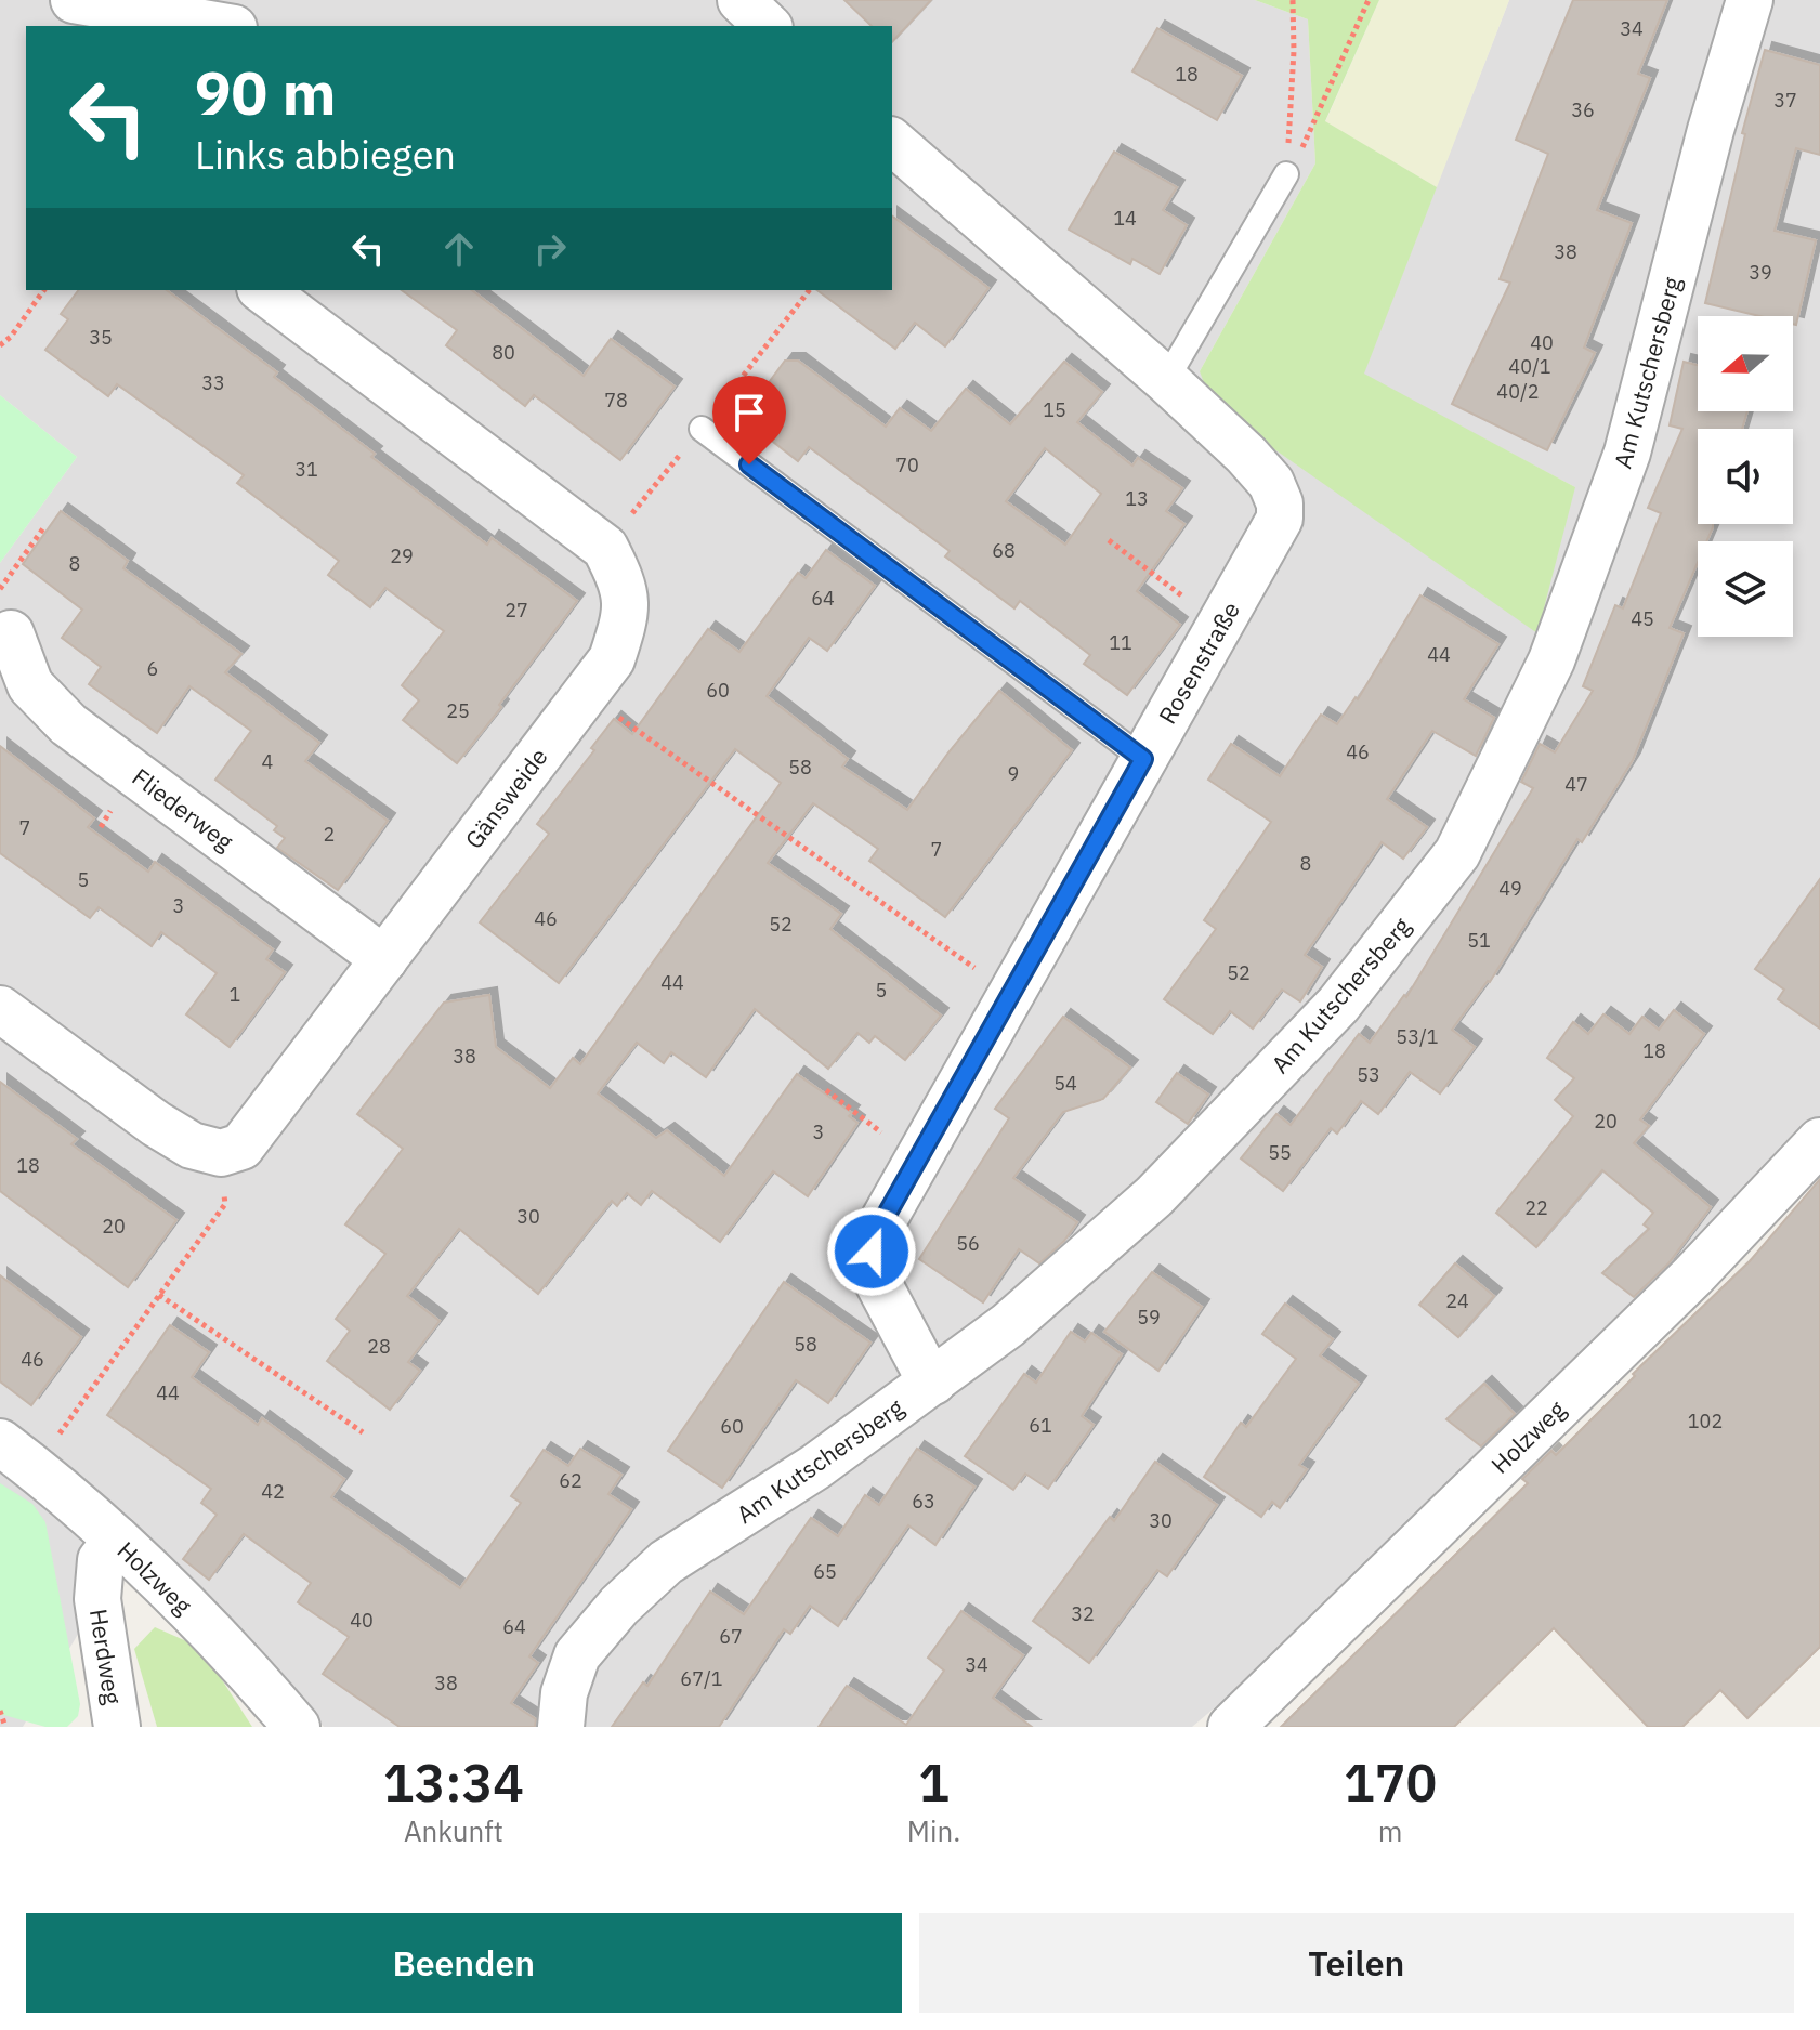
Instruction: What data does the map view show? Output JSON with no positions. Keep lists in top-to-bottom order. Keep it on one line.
{"streets":{"street":["Am Kutschersberg","Rosenstraße","Gänsweide","Fliederweg","Holzweg","Herdweg"]},"crossings":[["Am Kutschersberg","Rosenstraße"],["Gänsweide","Fliederweg"],["Holzweg","Herdweg"]],"house_numbers":["34","18","37","36","14","38","39","35","40","80","40/1","33","40/2","78","15","70","31","13","68","29","8","64","27","45","11","44","6","60","25","46","4","58","9","47","7","2","7","8","5","49","3","46","52","51","52","44","5","1","53/1","18","38","53","54","20","3","55","18","22","30","20","56","24","59","58","28","46","44","102","61","60","62","42","63","30","65","32","40","64","67","34","67/1","38"],"north":"left","page":{"turn":["90 m","Links abbiegen"],"eta":["13:34","Ankunft","1","Min.","170","m"],"buttons":["Beenden","Teilen"]}}
